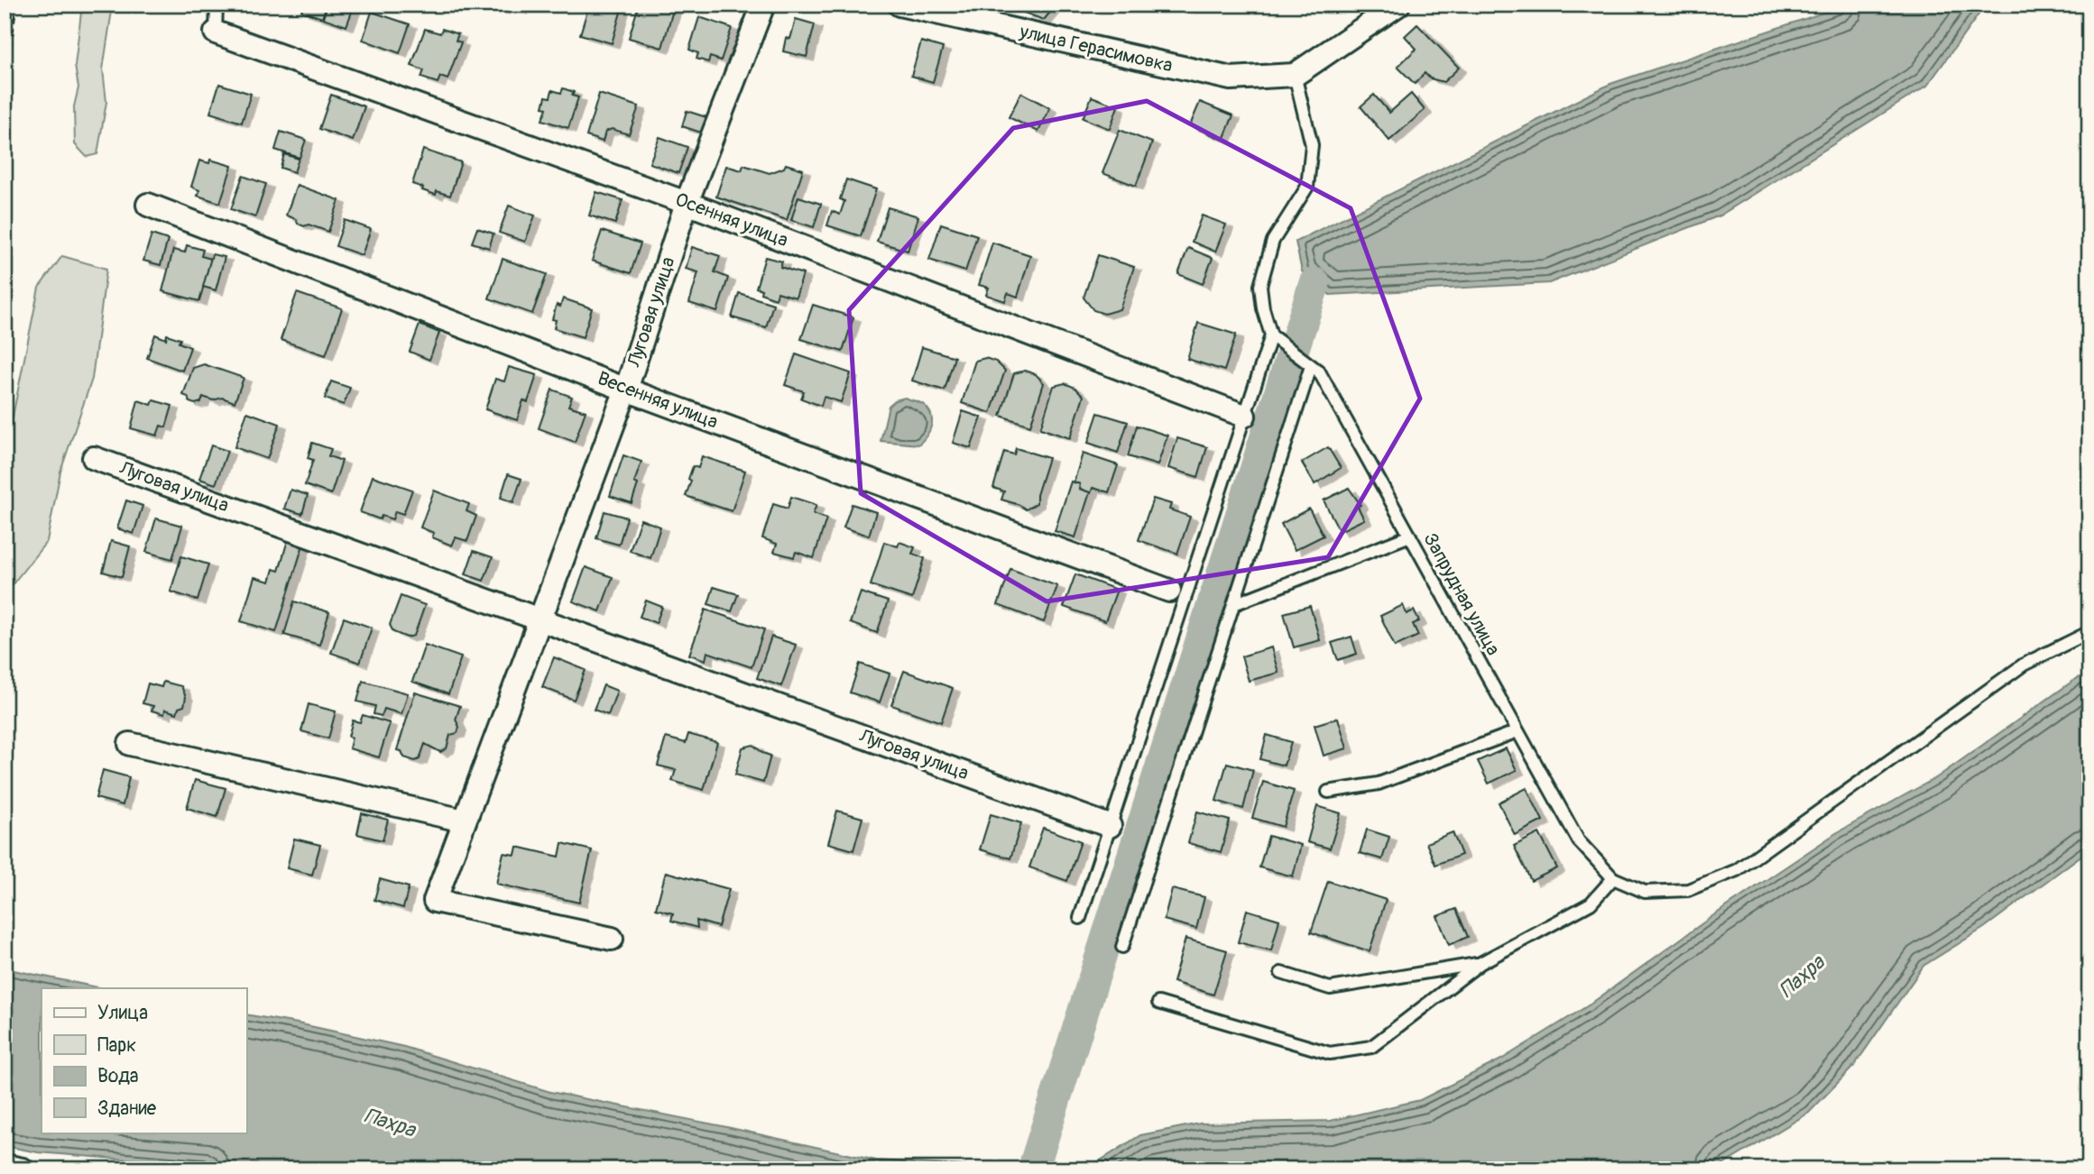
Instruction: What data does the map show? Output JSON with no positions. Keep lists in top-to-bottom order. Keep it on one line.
{"streets":{"street":["улица Герасимовка","Осенняя улица","Луговая улица","Весенняя улица"],"lane":["Запрудная улица"]},"crossings":[["Осенняя улица","Луговая улица"],["Луговая улица","Весенняя улица"]],"water":["Пахра"],"legend":["Улица","Парк","Вода","Здание"]}
